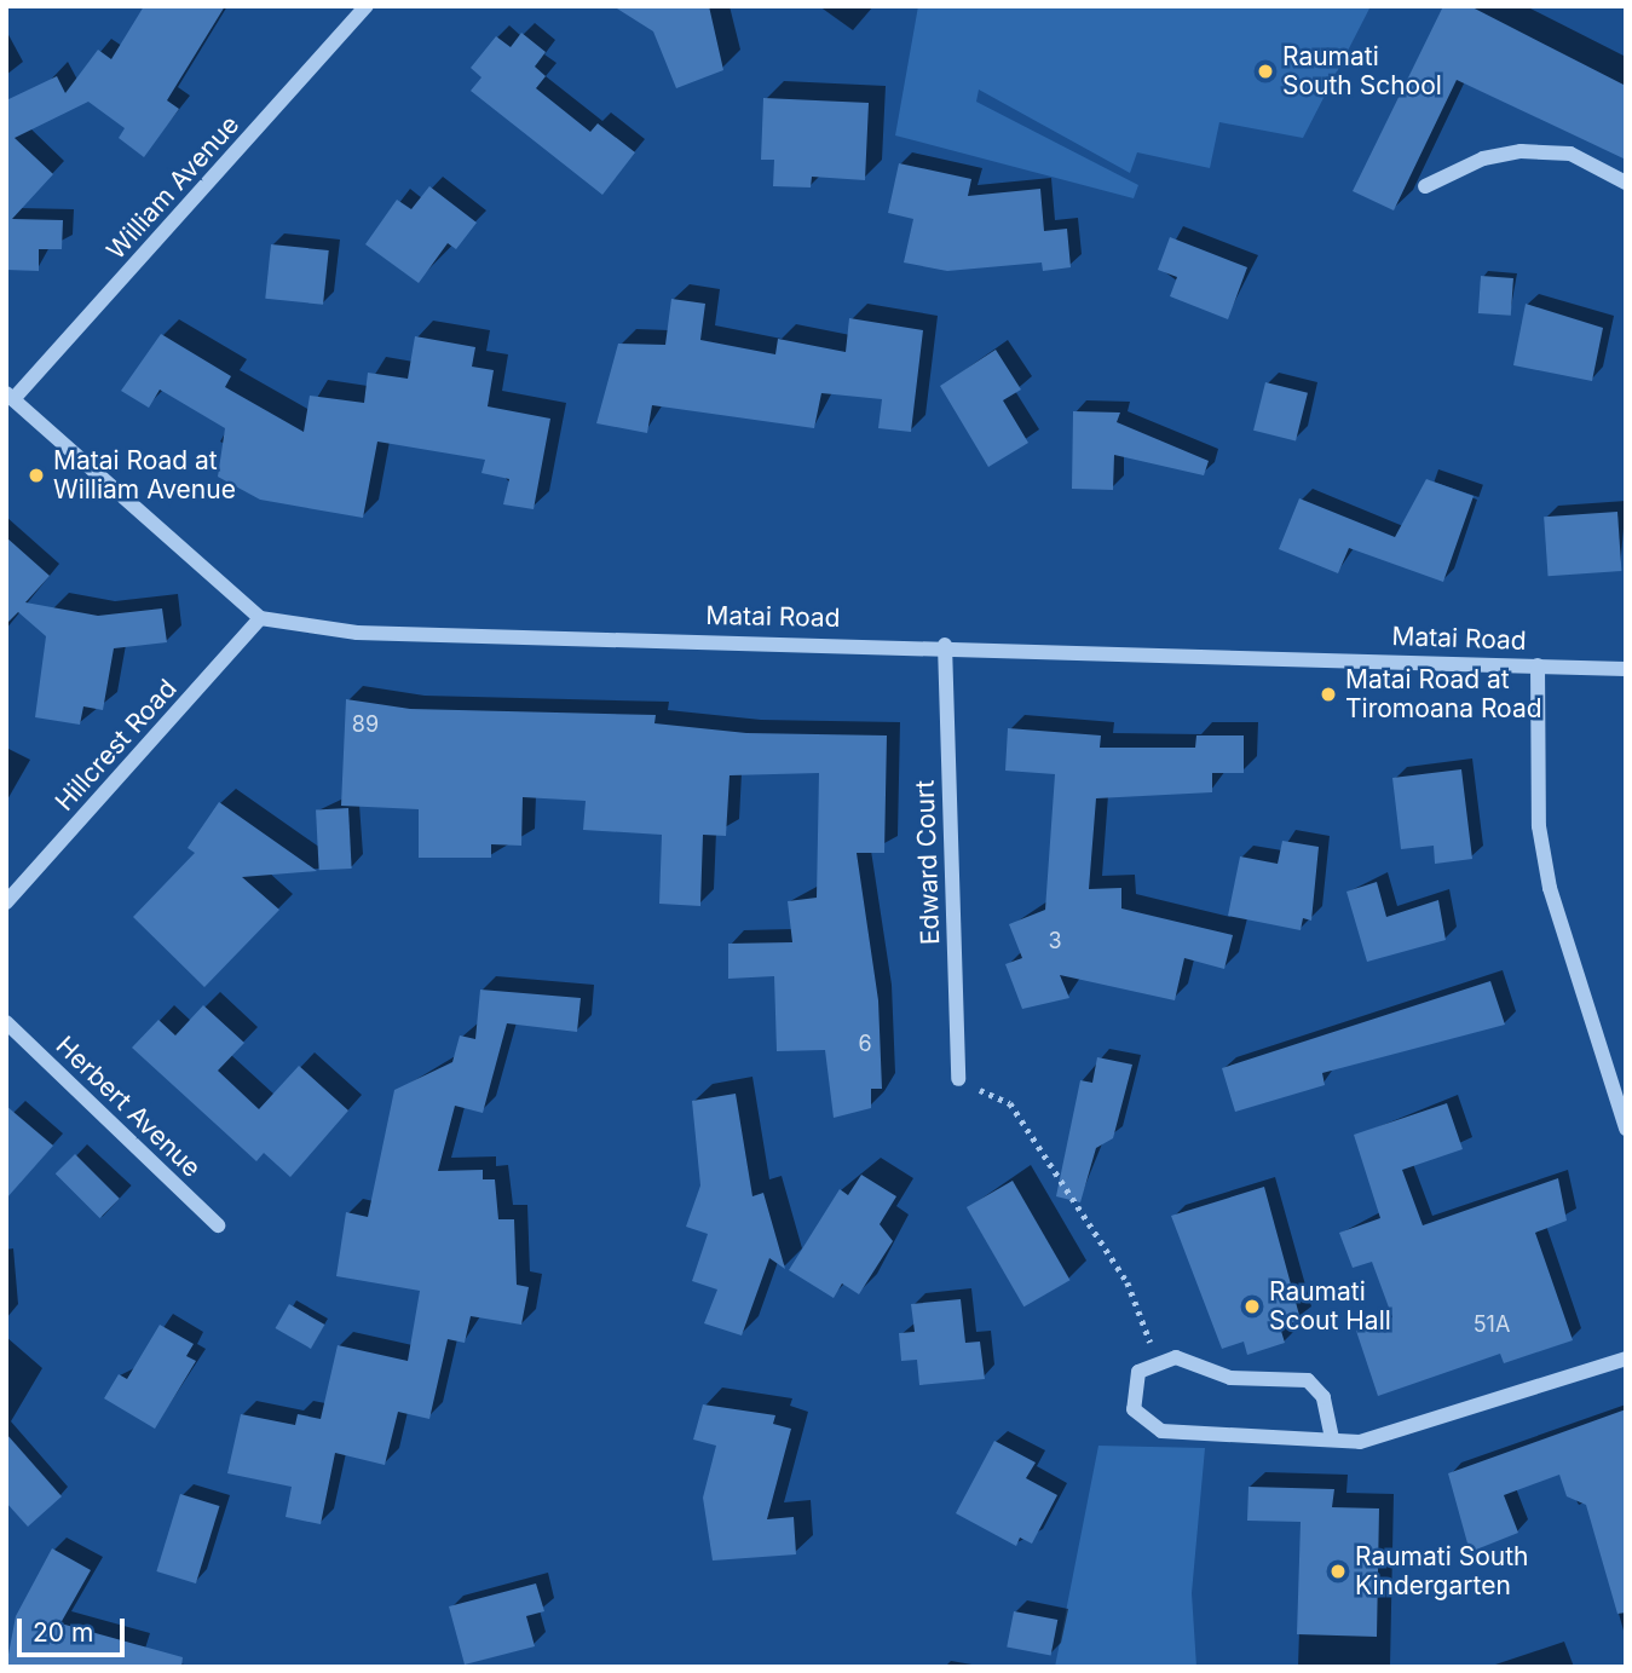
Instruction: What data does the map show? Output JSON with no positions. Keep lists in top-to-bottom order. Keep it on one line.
{"streets":{"street":["William Avenue","Matai Road","Hillcrest Road","Edward Court","Herbert Avenue"]},"crossings":[["Matai Road","Hillcrest Road"],["Matai Road","Edward Court"]],"places":["Raumati South School","Matai Road at William Avenue","Matai Road at Tiromoana Road","Raumati Scout Hall","Raumati South Kindergarten"],"house_numbers":["89","3","6","51A"],"scale_bar":"20 m"}
